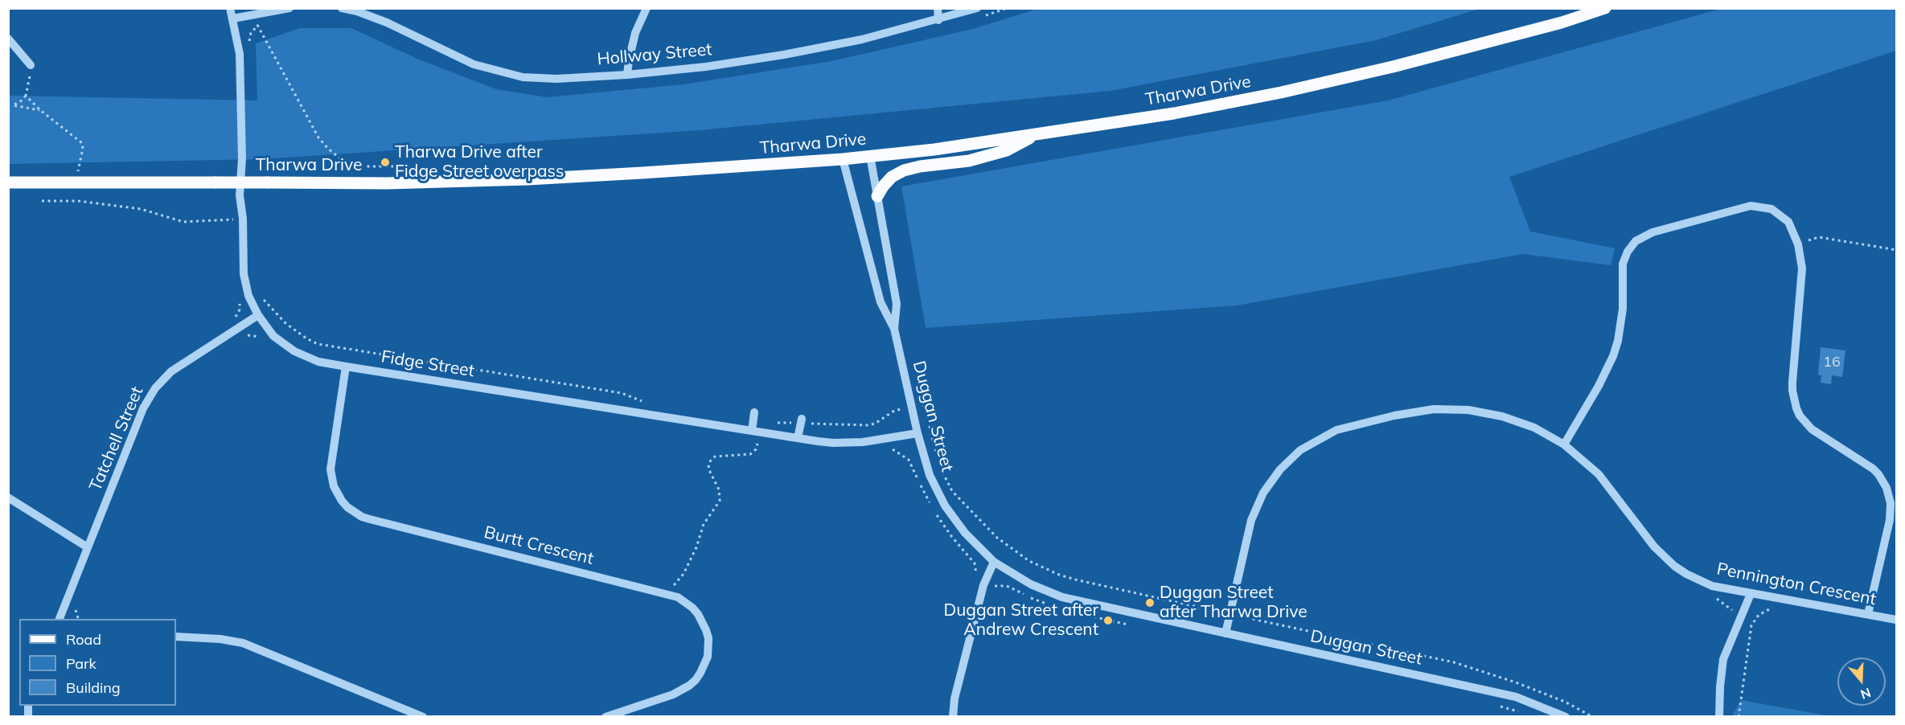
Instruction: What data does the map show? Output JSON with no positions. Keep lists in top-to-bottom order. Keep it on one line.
{"streets":{"main road":["Tharwa Drive"],"street":["Hollway Street","Fidge Street","Duggan Street","Tatchell Street","Burtt Crescent","Pennington Crescent"]},"crossings":[["Tharwa Drive","Duggan Street"],["Fidge Street","Duggan Street"],["Fidge Street","Tatchell Street"],["Fidge Street","Burtt Crescent"],["Duggan Street","Pennington Crescent"]],"places":["Tharwa Drive after Fidge Street overpass","Duggan Street after Tharwa Drive","Duggan Street after Andrew Crescent"],"house_numbers":["16"],"legend":["Road","Park","Building"],"north":"bottom"}
